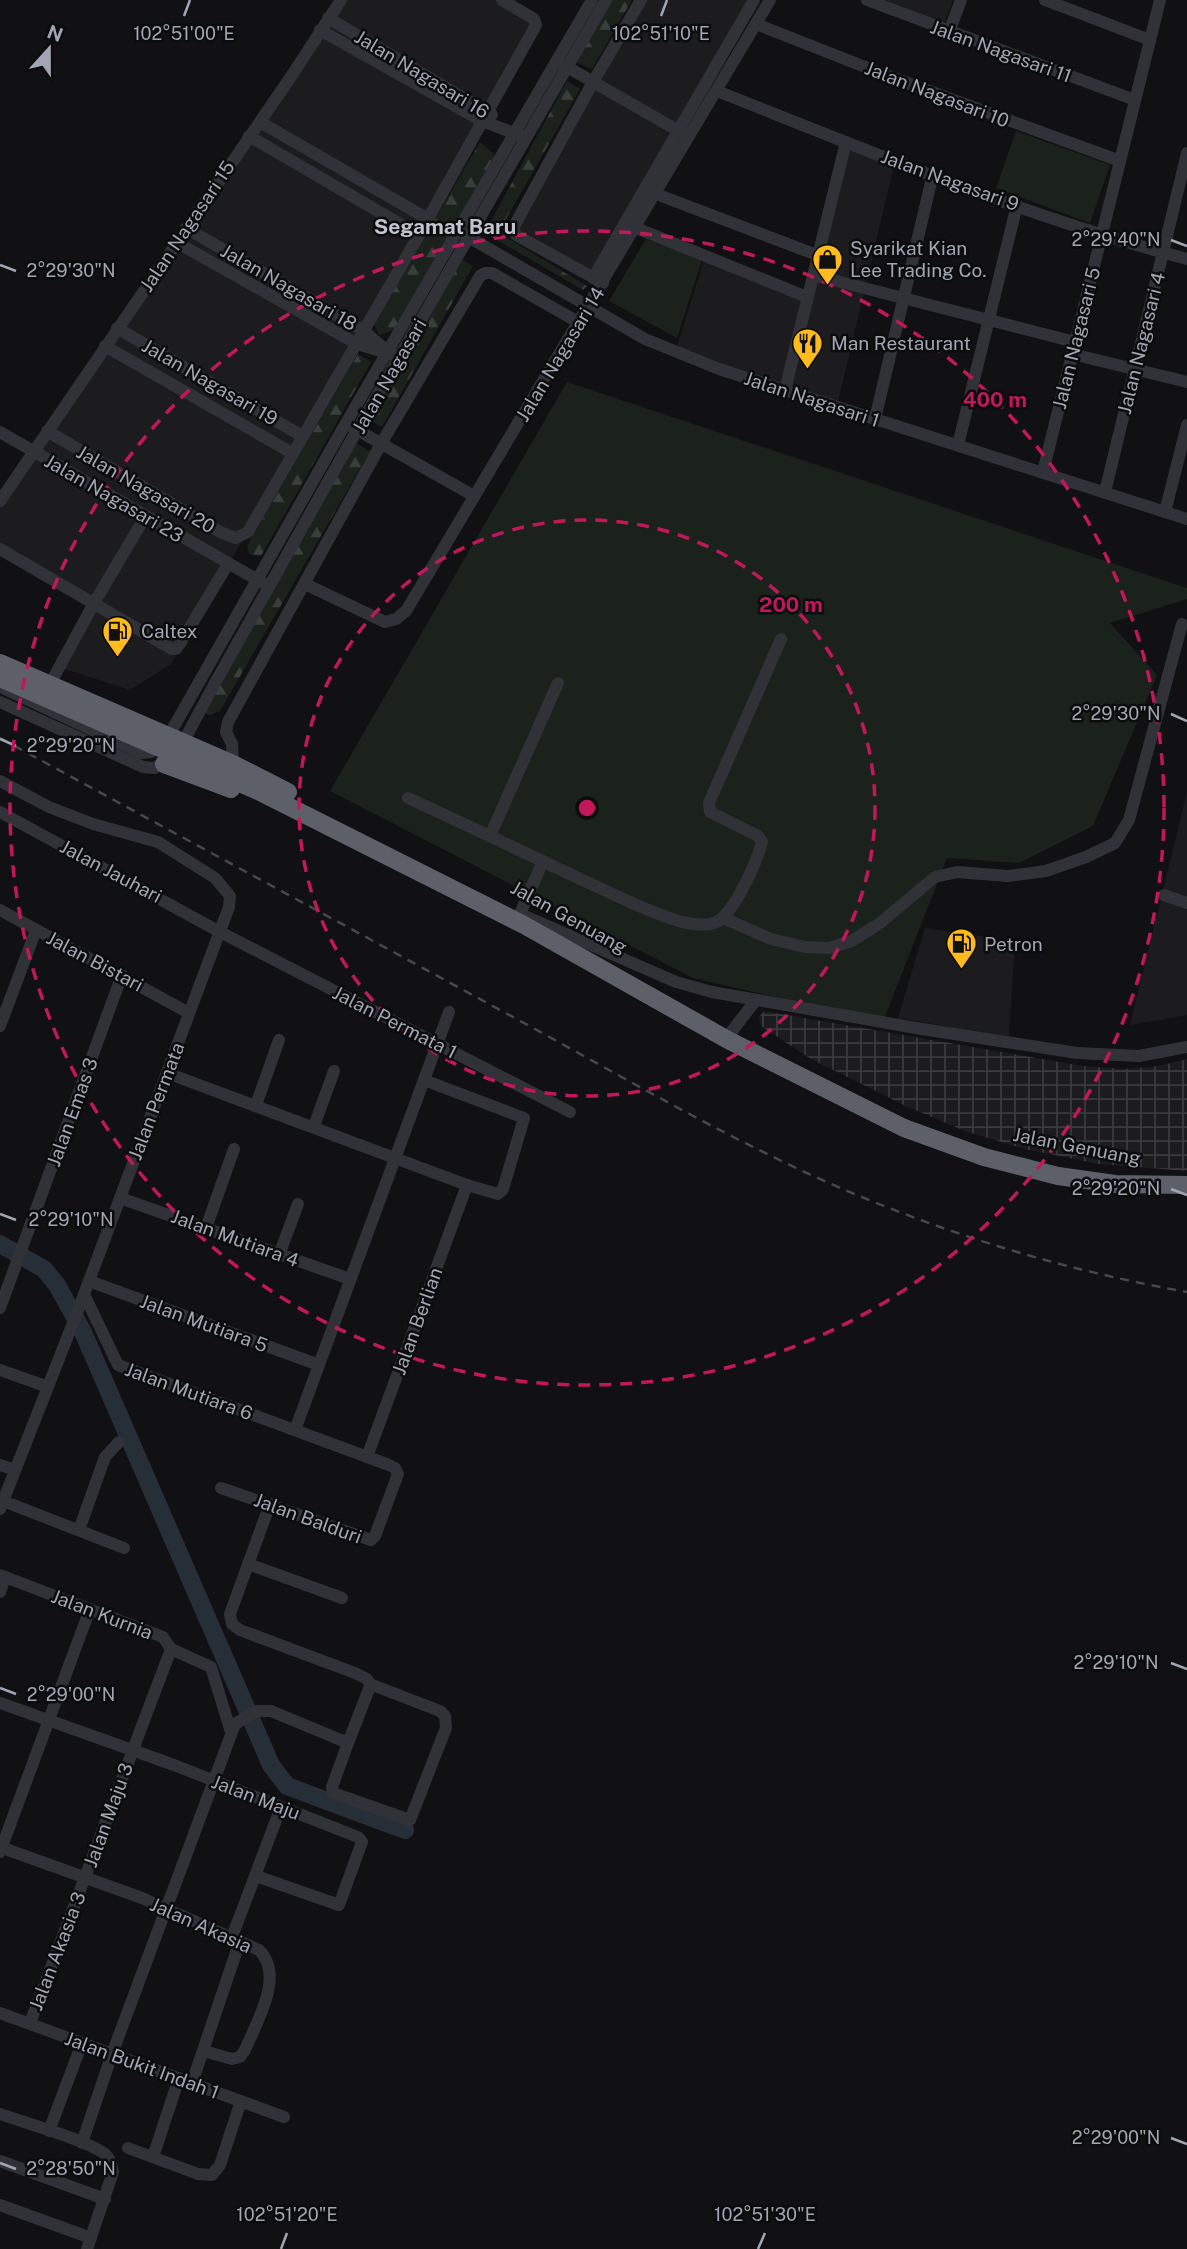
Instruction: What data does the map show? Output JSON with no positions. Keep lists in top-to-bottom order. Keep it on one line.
{"streets":{"highway":["Jalan Genuang"],"street":["Jalan Nagasari 11","Jalan Nagasari 16","Jalan Nagasari 10","Jalan Nagasari 9","Jalan Nagasari 15","Jalan Nagasari 18","Jalan Nagasari 5","Jalan Nagasari 4","Jalan Nagasari 14","Jalan Nagasari","Jalan Nagasari 19","Jalan Nagasari 1","Jalan Nagasari 20","Jalan Nagasari 23","Jalan Jauhari","Jalan Bistari","Jalan Permata 1","Jalan Permata","Jalan Emas 3","Jalan Mutiara 4","Jalan Berlian","Jalan Mutiara 5","Jalan Mutiara 6","Jalan Balduri","Jalan Kurnia","Jalan Maju","Jalan Maju 3","Jalan Akasia","Jalan Akasia 3","Jalan Bukit Indah 1"]},"crossings":[["Jalan Nagasari 11","Jalan Nagasari 5"],["Jalan Nagasari 16","Jalan Nagasari 15"],["Jalan Nagasari 16","Jalan Nagasari"],["Jalan Nagasari 10","Jalan Nagasari 5"],["Jalan Nagasari 10","Jalan Nagasari 14"],["Jalan Nagasari 9","Jalan Nagasari 5"],["Jalan Nagasari 9","Jalan Nagasari 4"],["Jalan Nagasari 9","Jalan Nagasari 14"],["Jalan Nagasari 15","Jalan Nagasari 18"],["Jalan Nagasari 15","Jalan Nagasari 19"],["Jalan Nagasari 15","Jalan Nagasari 20"],["Jalan Nagasari 15","Jalan Nagasari 23"],["Jalan Nagasari 18","Jalan Nagasari"],["Jalan Nagasari 5","Jalan Nagasari 1"],["Jalan Nagasari 4","Jalan Nagasari 1"],["Jalan Nagasari 14","Jalan Nagasari"],["Jalan Nagasari 14","Jalan Nagasari 1"],["Jalan Nagasari","Jalan Nagasari 1"],["Jalan Nagasari","Jalan Nagasari 23"],["Jalan Nagasari","Jalan Genuang"],["Jalan Jauhari","Jalan Permata 1"],["Jalan Jauhari","Jalan Permata"],["Jalan Bistari","Jalan Permata"],["Jalan Bistari","Jalan Emas 3"],["Jalan Permata 1","Jalan Permata"],["Jalan Permata","Jalan Mutiara 4"],["Jalan Permata","Jalan Mutiara 5"],["Jalan Permata","Jalan Mutiara 6"],["Jalan Berlian","Jalan Mutiara 6"],["Jalan Berlian","Jalan Balduri"],["Jalan Mutiara 6","Jalan Balduri"],["Jalan Kurnia","Jalan Maju 3"],["Jalan Maju","Jalan Maju 3"],["Jalan Maju 3","Jalan Akasia"],["Jalan Maju 3","Jalan Akasia 3"],["Jalan Akasia","Jalan Akasia 3"],["Jalan Akasia 3","Jalan Bukit Indah 1"]],"districts":["Segamat Baru"],"places":{"shop":["Syarikat Kian Lee Trading Co."],"restaurant":["Man Restaurant"],"fuel station":["Caltex","Petron"]},"north":"top","coordinates":["102°51'00\"E","102°51'10\"E","2°29'40\"N","2°29'30\"N","2°29'20\"N","2°29'10\"N","2°29'00\"N","2°28'50\"N","102°51'20\"E","102°51'30\"E"],"rings":["400 m","200 m"]}
